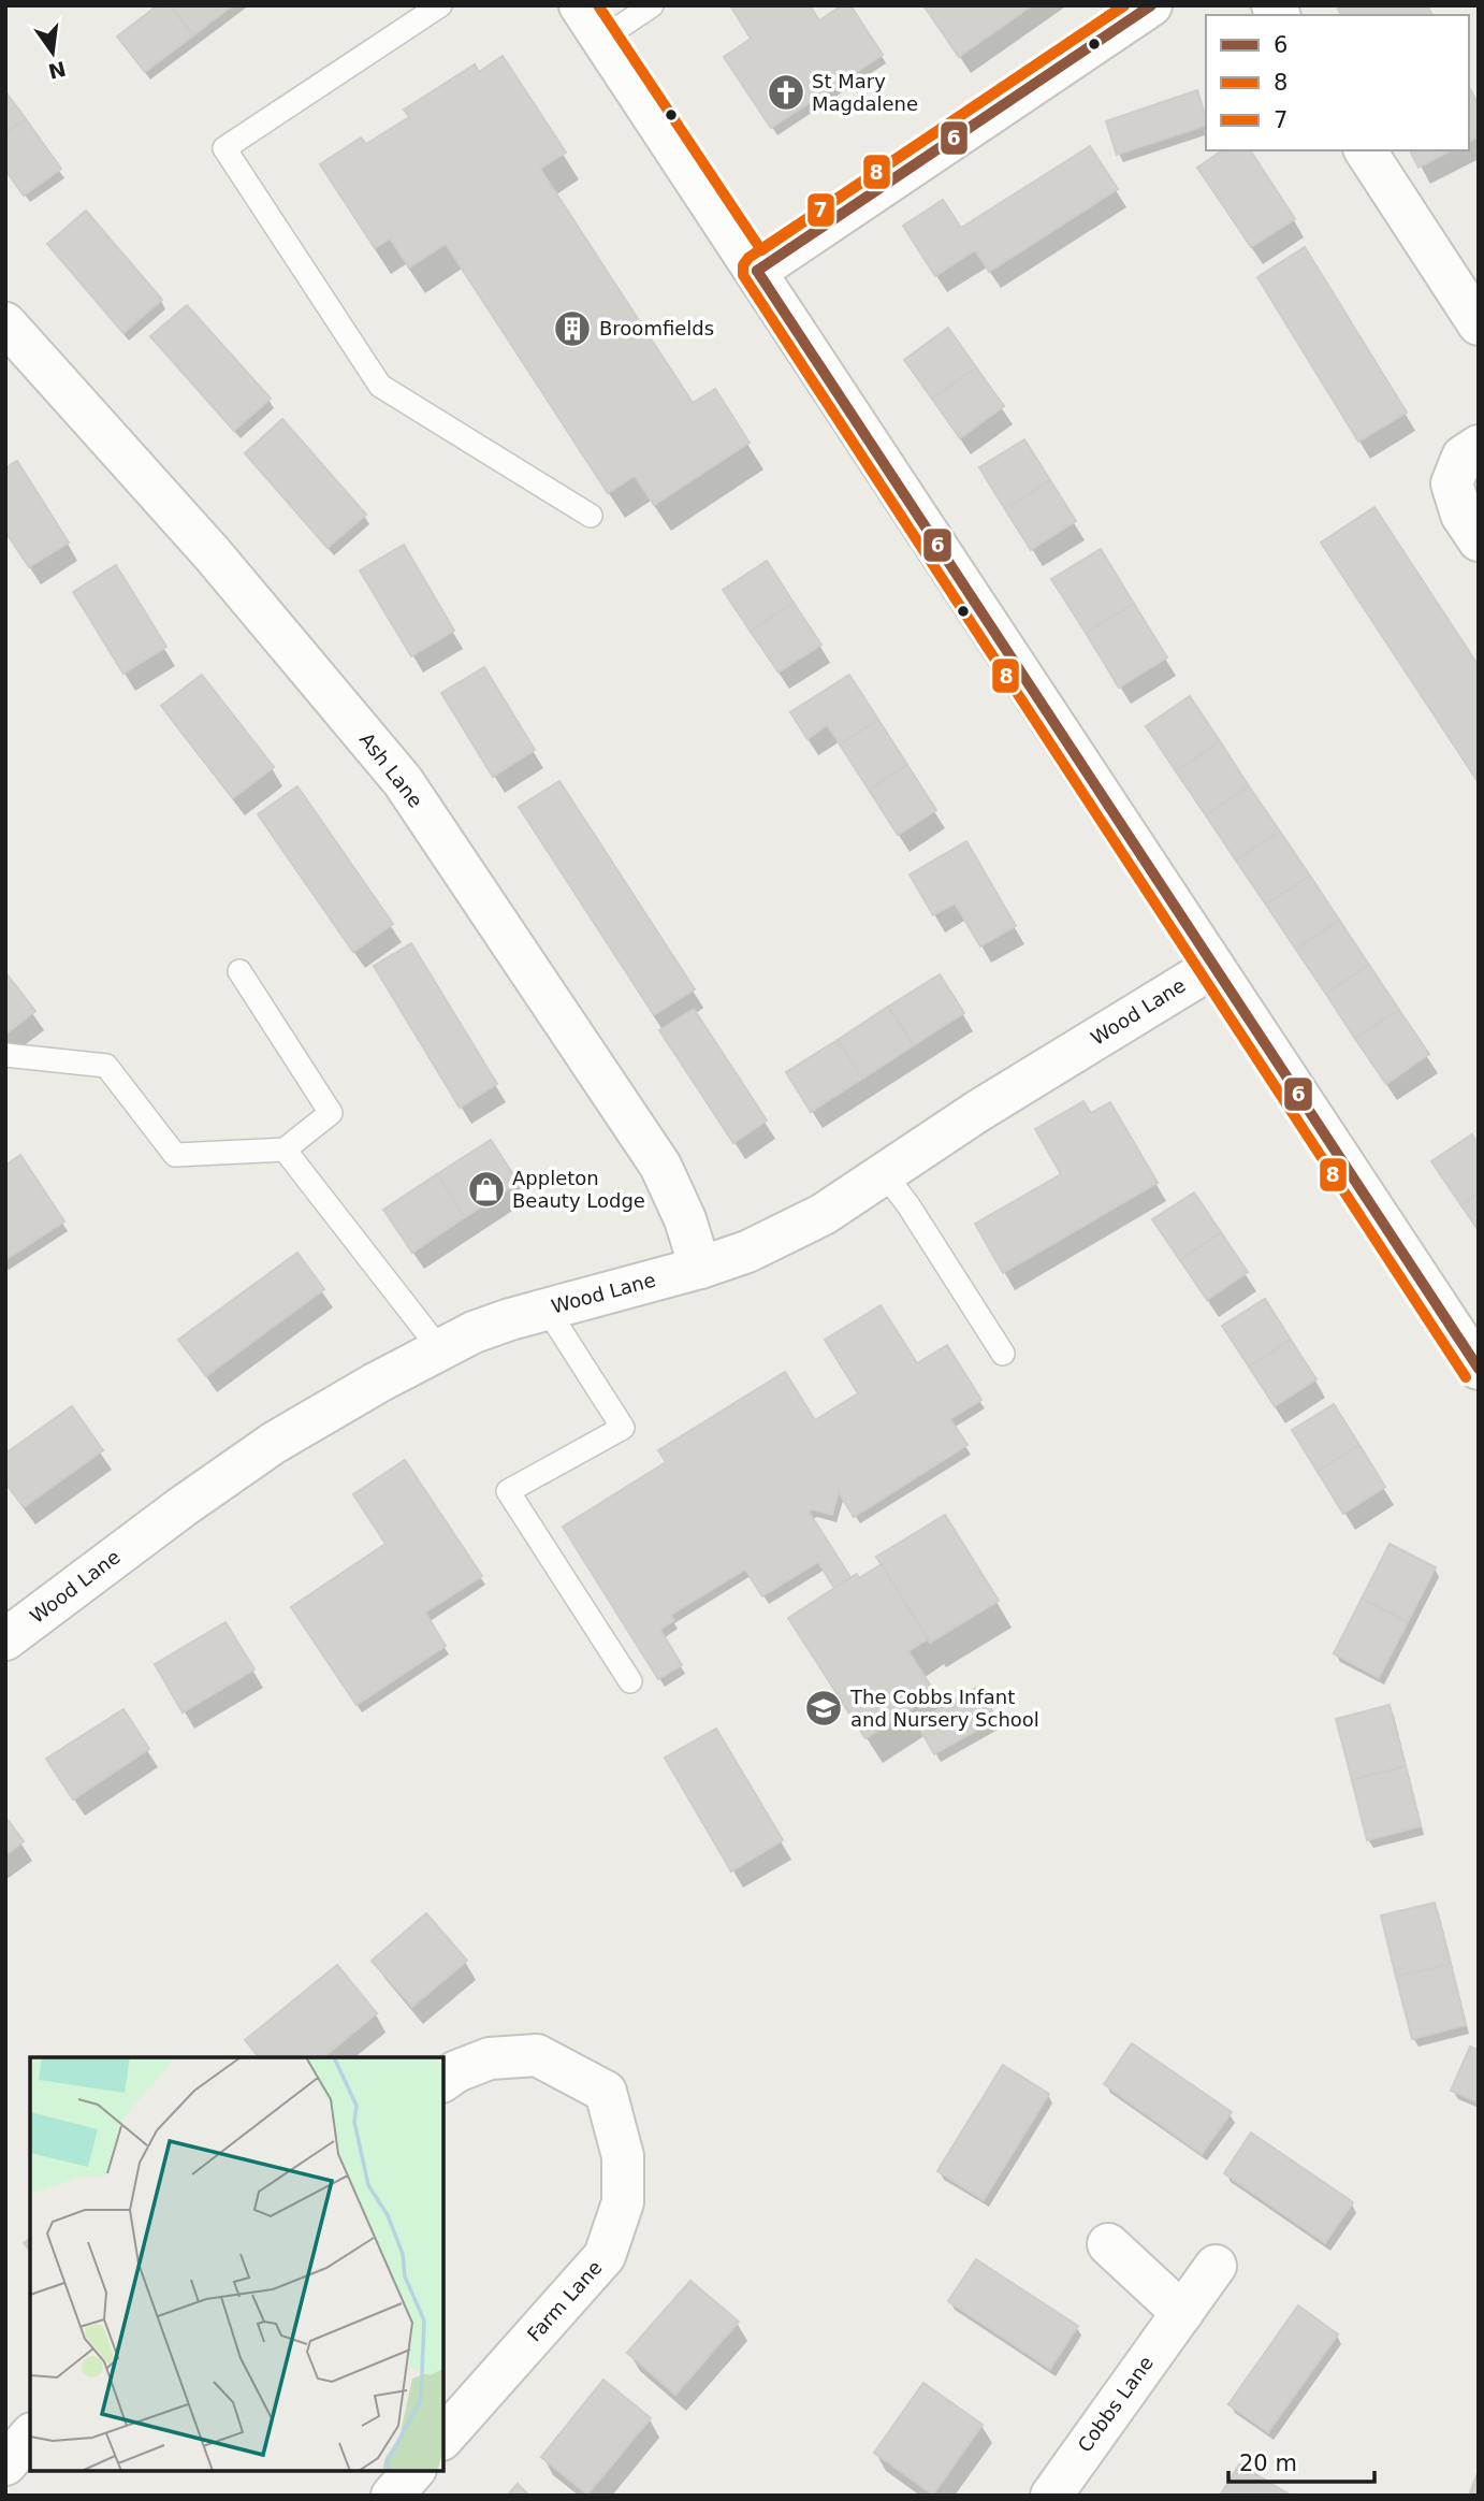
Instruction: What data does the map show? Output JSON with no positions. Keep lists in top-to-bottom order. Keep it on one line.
{"streets":{"street":["Ash Lane","Wood Lane","Farm Lane","Cobbs Lane"]},"crossings":[["Ash Lane","Wood Lane"]],"places":{"church":["St Mary Magdalene"],"building":["Broomfields"],"shop":["Appleton Beauty Lodge"],"school or university":["The Cobbs Infant and Nursery School"]},"lines":["transit line 6","transit line 8","transit line 7"],"legend":["6","8","7"],"scale_bar":"20 m","north":"bottom"}
